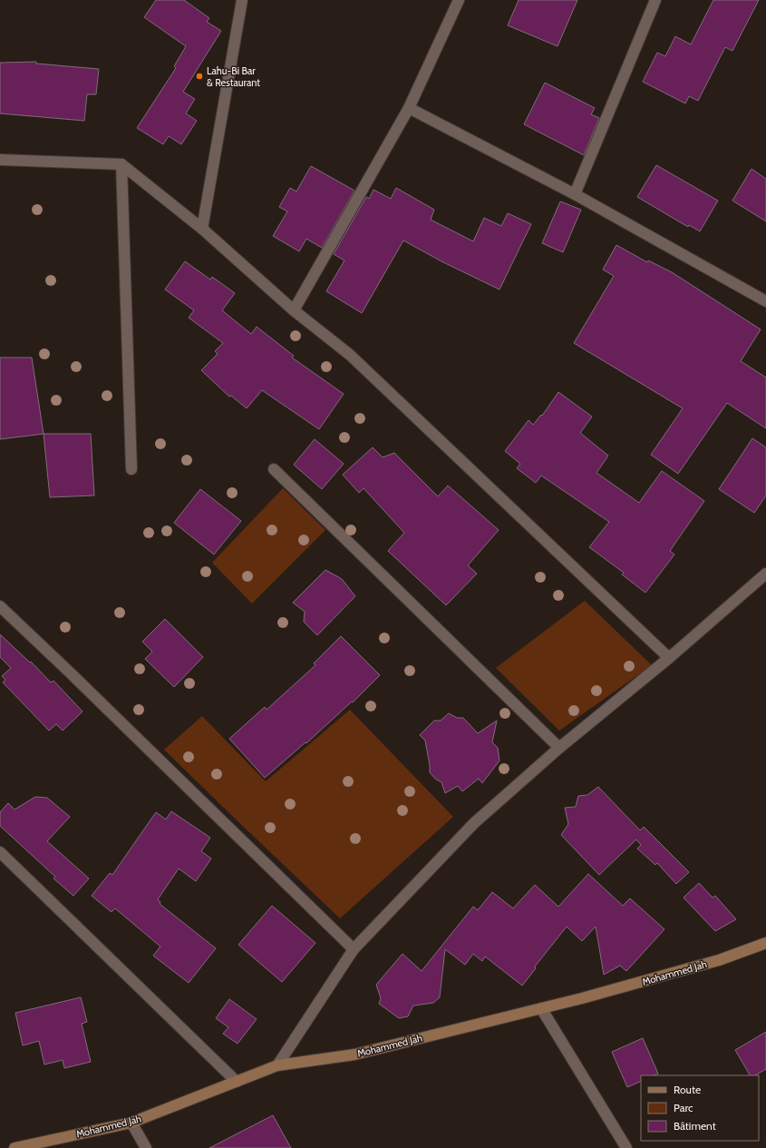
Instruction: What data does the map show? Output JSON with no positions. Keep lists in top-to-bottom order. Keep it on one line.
{"streets":{"street":["Mohammed Jah"]},"places":["Lahu-Bi Bar & Restaurant"],"legend":["Route","Parc","Bâtiment"]}
